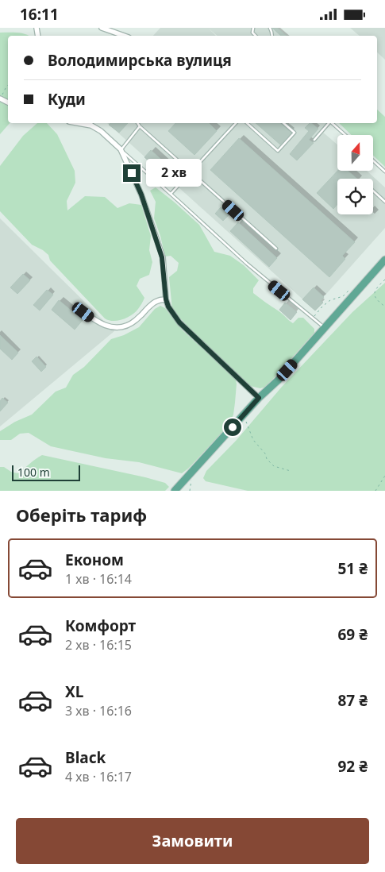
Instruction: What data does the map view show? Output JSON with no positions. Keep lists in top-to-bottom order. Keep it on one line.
{"scale_bar":"100 m","north":"top","page":{"status":"16:11","banner":["Володимирська вулиця","Куди"],"bubble":"2 хв","scale":"100 m","heading":"Оберіть тариф","list":[{"name":"Економ","note":"1 хв · 16:14","value":"51 ₴"},{"name":"Комфорт","note":"2 хв · 16:15","value":"69 ₴"},{"name":"XL","note":"3 хв · 16:16","value":"87 ₴"},{"name":"Black","note":"4 хв · 16:17","value":"92 ₴"}],"buttons":"Замовити"}}
